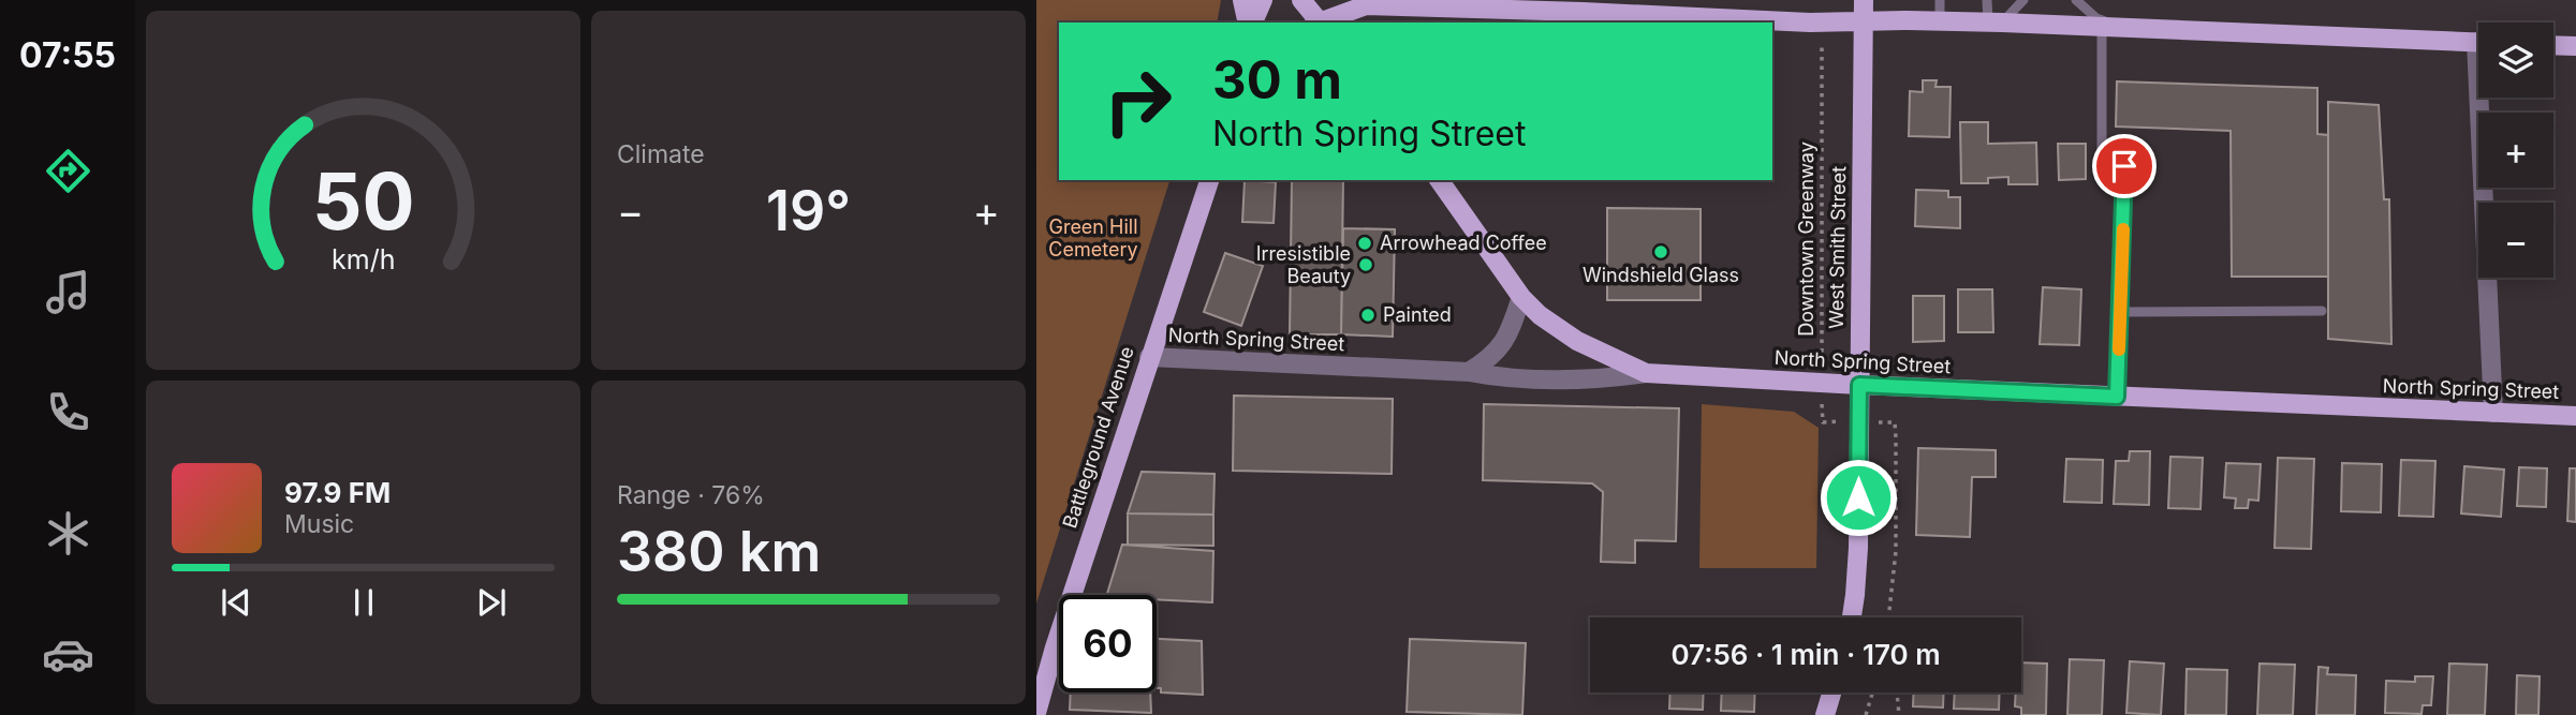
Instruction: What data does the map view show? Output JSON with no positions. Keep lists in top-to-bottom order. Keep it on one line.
{"streets":{"main road":["West Smith Street","North Spring Street","Battleground Avenue"],"path":["Downtown Greenway"]},"crossings":[["Downtown Greenway","West Smith Street"],["Downtown Greenway","North Spring Street"],["West Smith Street","North Spring Street"],["North Spring Street","Battleground Avenue"]],"parks":["Green Hill Cemetery"],"places":["Arrowhead Coffee","Windshield Glass","Irresistible Beauty","Painted"],"page":{"tabs":"07:55","tile":["Climate",["Range · 76%","380 km"]],"map_buttons":["+","−"],"turn":["30 m","North Spring Street"],"heat":["−","19°","+"],"song":["97.9 FM","Music"],"limit":"60","trip":"07:56 · 1 min · 170 m","gauge":["50","km/h"]}}
